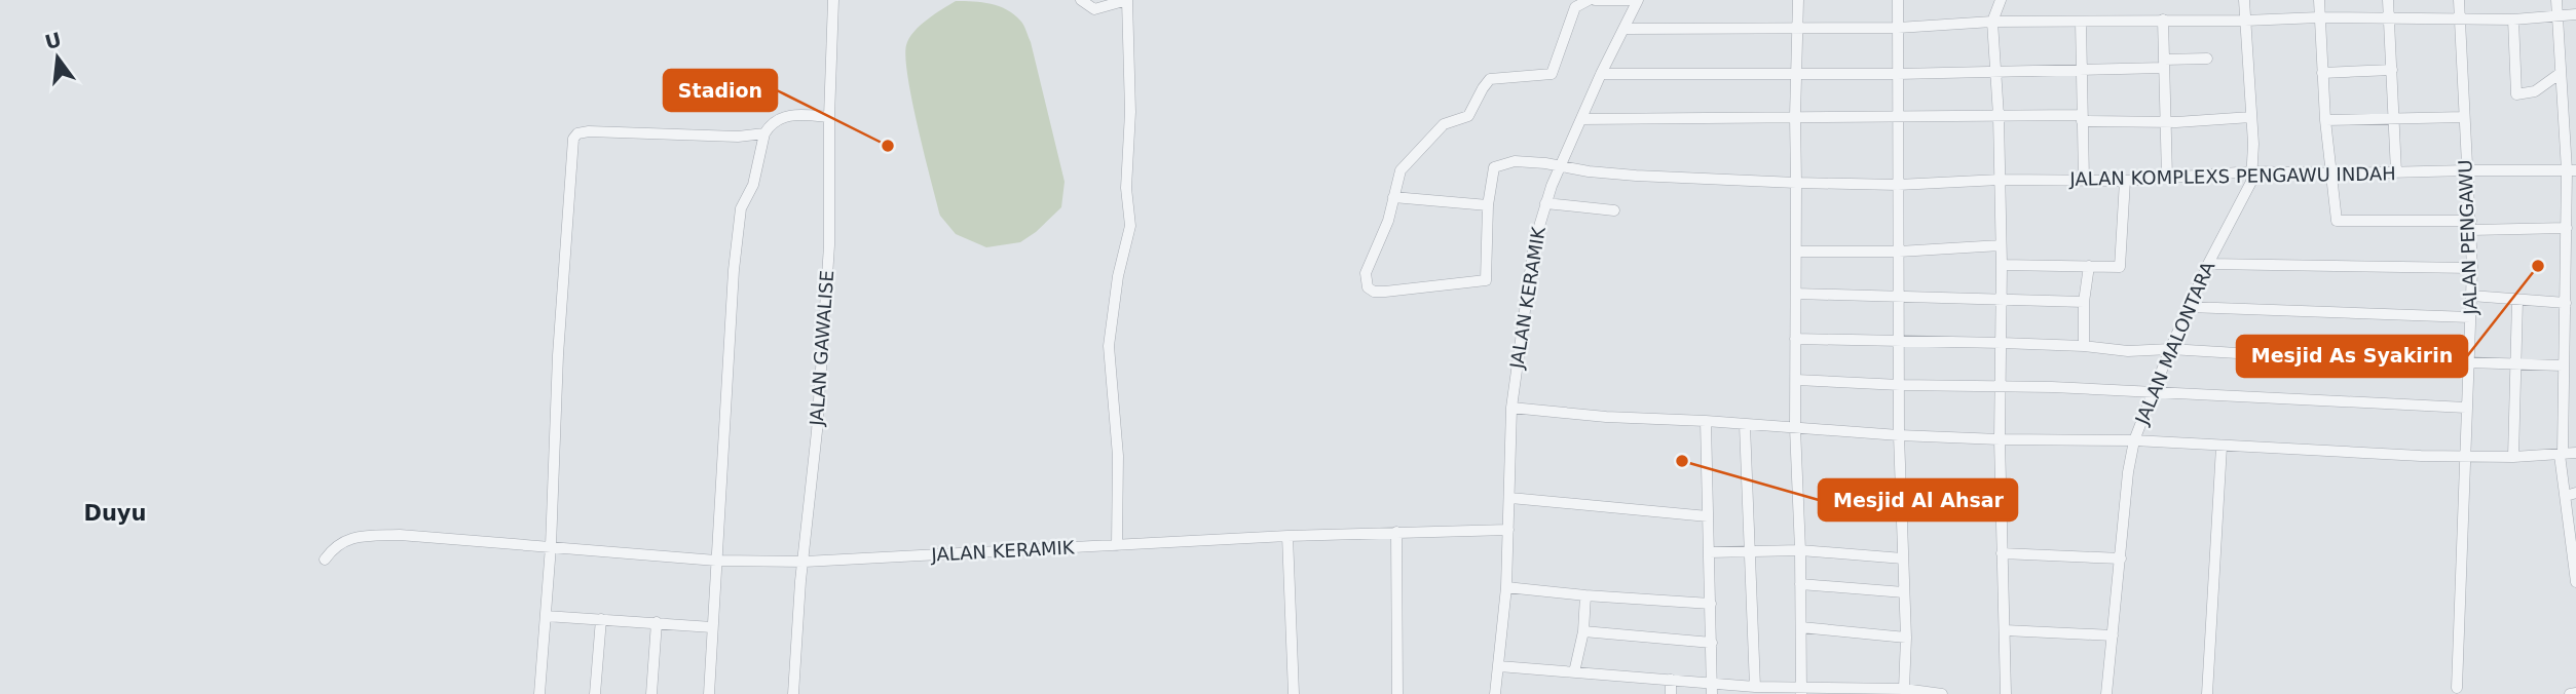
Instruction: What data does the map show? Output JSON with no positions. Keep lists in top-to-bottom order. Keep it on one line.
{"streets":{"street":["JALAN KOMPLEXS PENGAWU INDAH","JALAN PENGAWU","JALAN KERAMIK","JALAN MALONTARA","JALAN GAWALISE"]},"crossings":[["JALAN KOMPLEXS PENGAWU INDAH","JALAN PENGAWU"],["JALAN KOMPLEXS PENGAWU INDAH","JALAN KERAMIK"],["JALAN KOMPLEXS PENGAWU INDAH","JALAN MALONTARA"],["JALAN KERAMIK","JALAN GAWALISE"]],"districts":["Duyu"],"places":["Stadion","Mesjid As Syakirin","Mesjid Al Ahsar"],"north":"top"}
